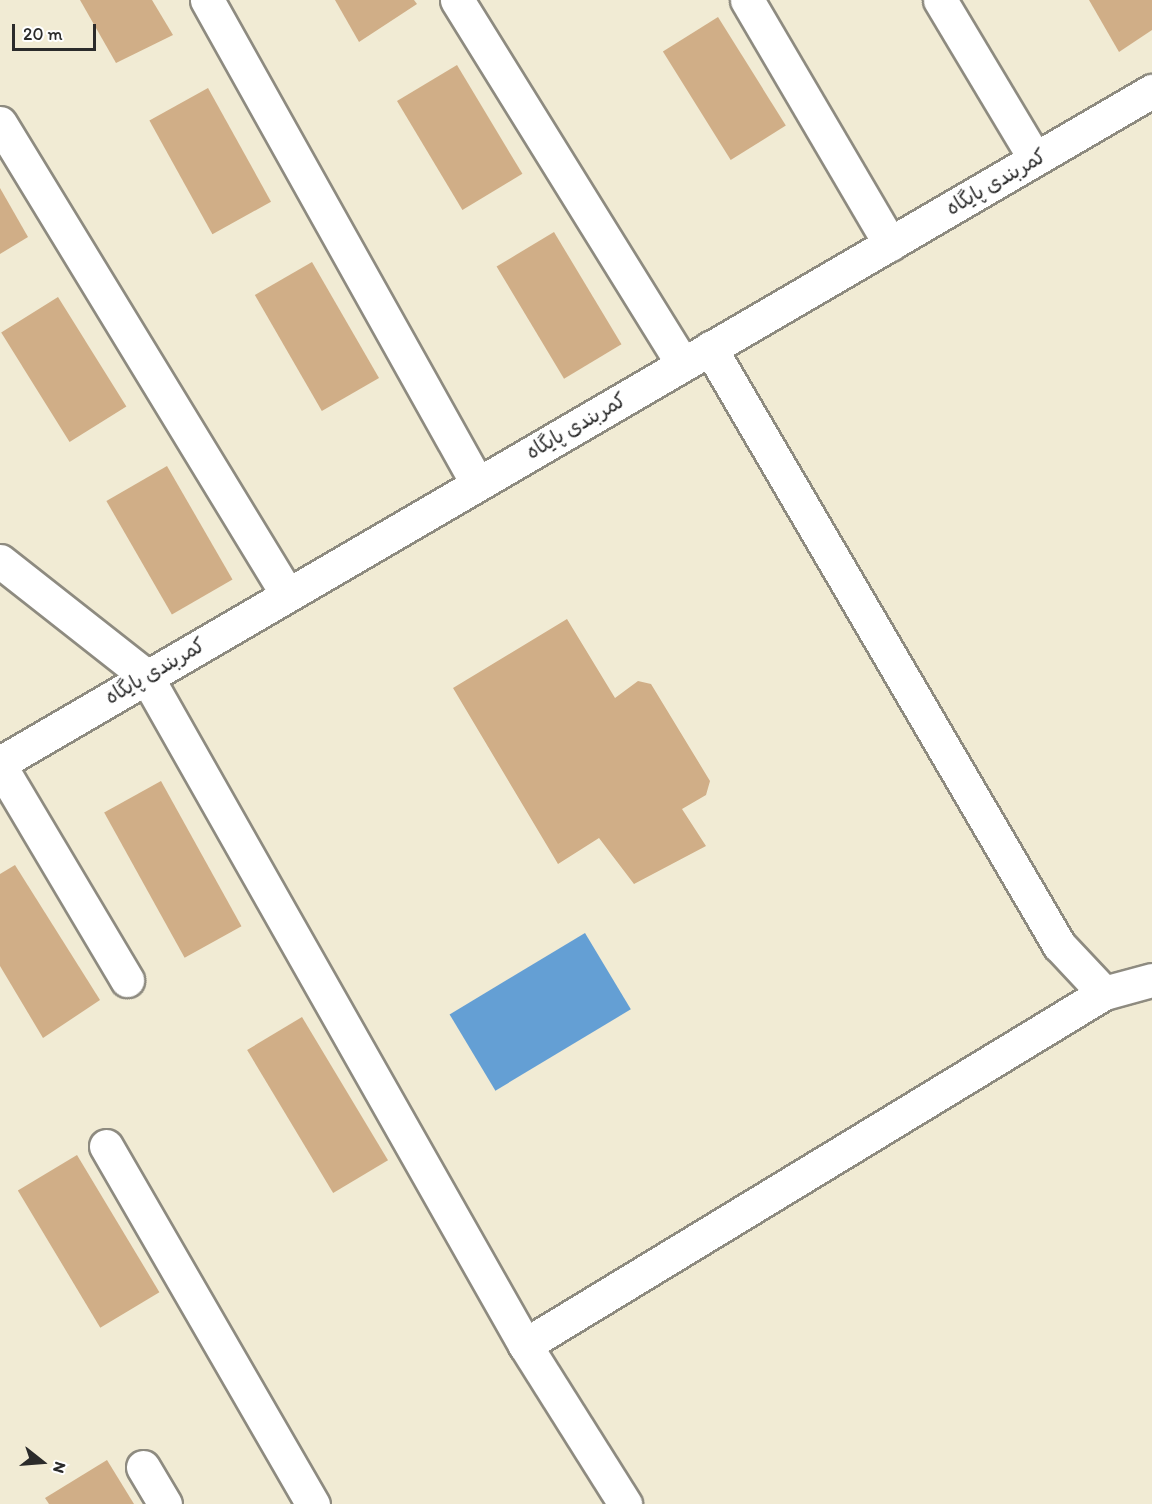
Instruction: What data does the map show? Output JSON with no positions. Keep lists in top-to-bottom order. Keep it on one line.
{"streets":{"street":["کمربندی پایگاه"]},"scale_bar":"20 m","north":"right"}
